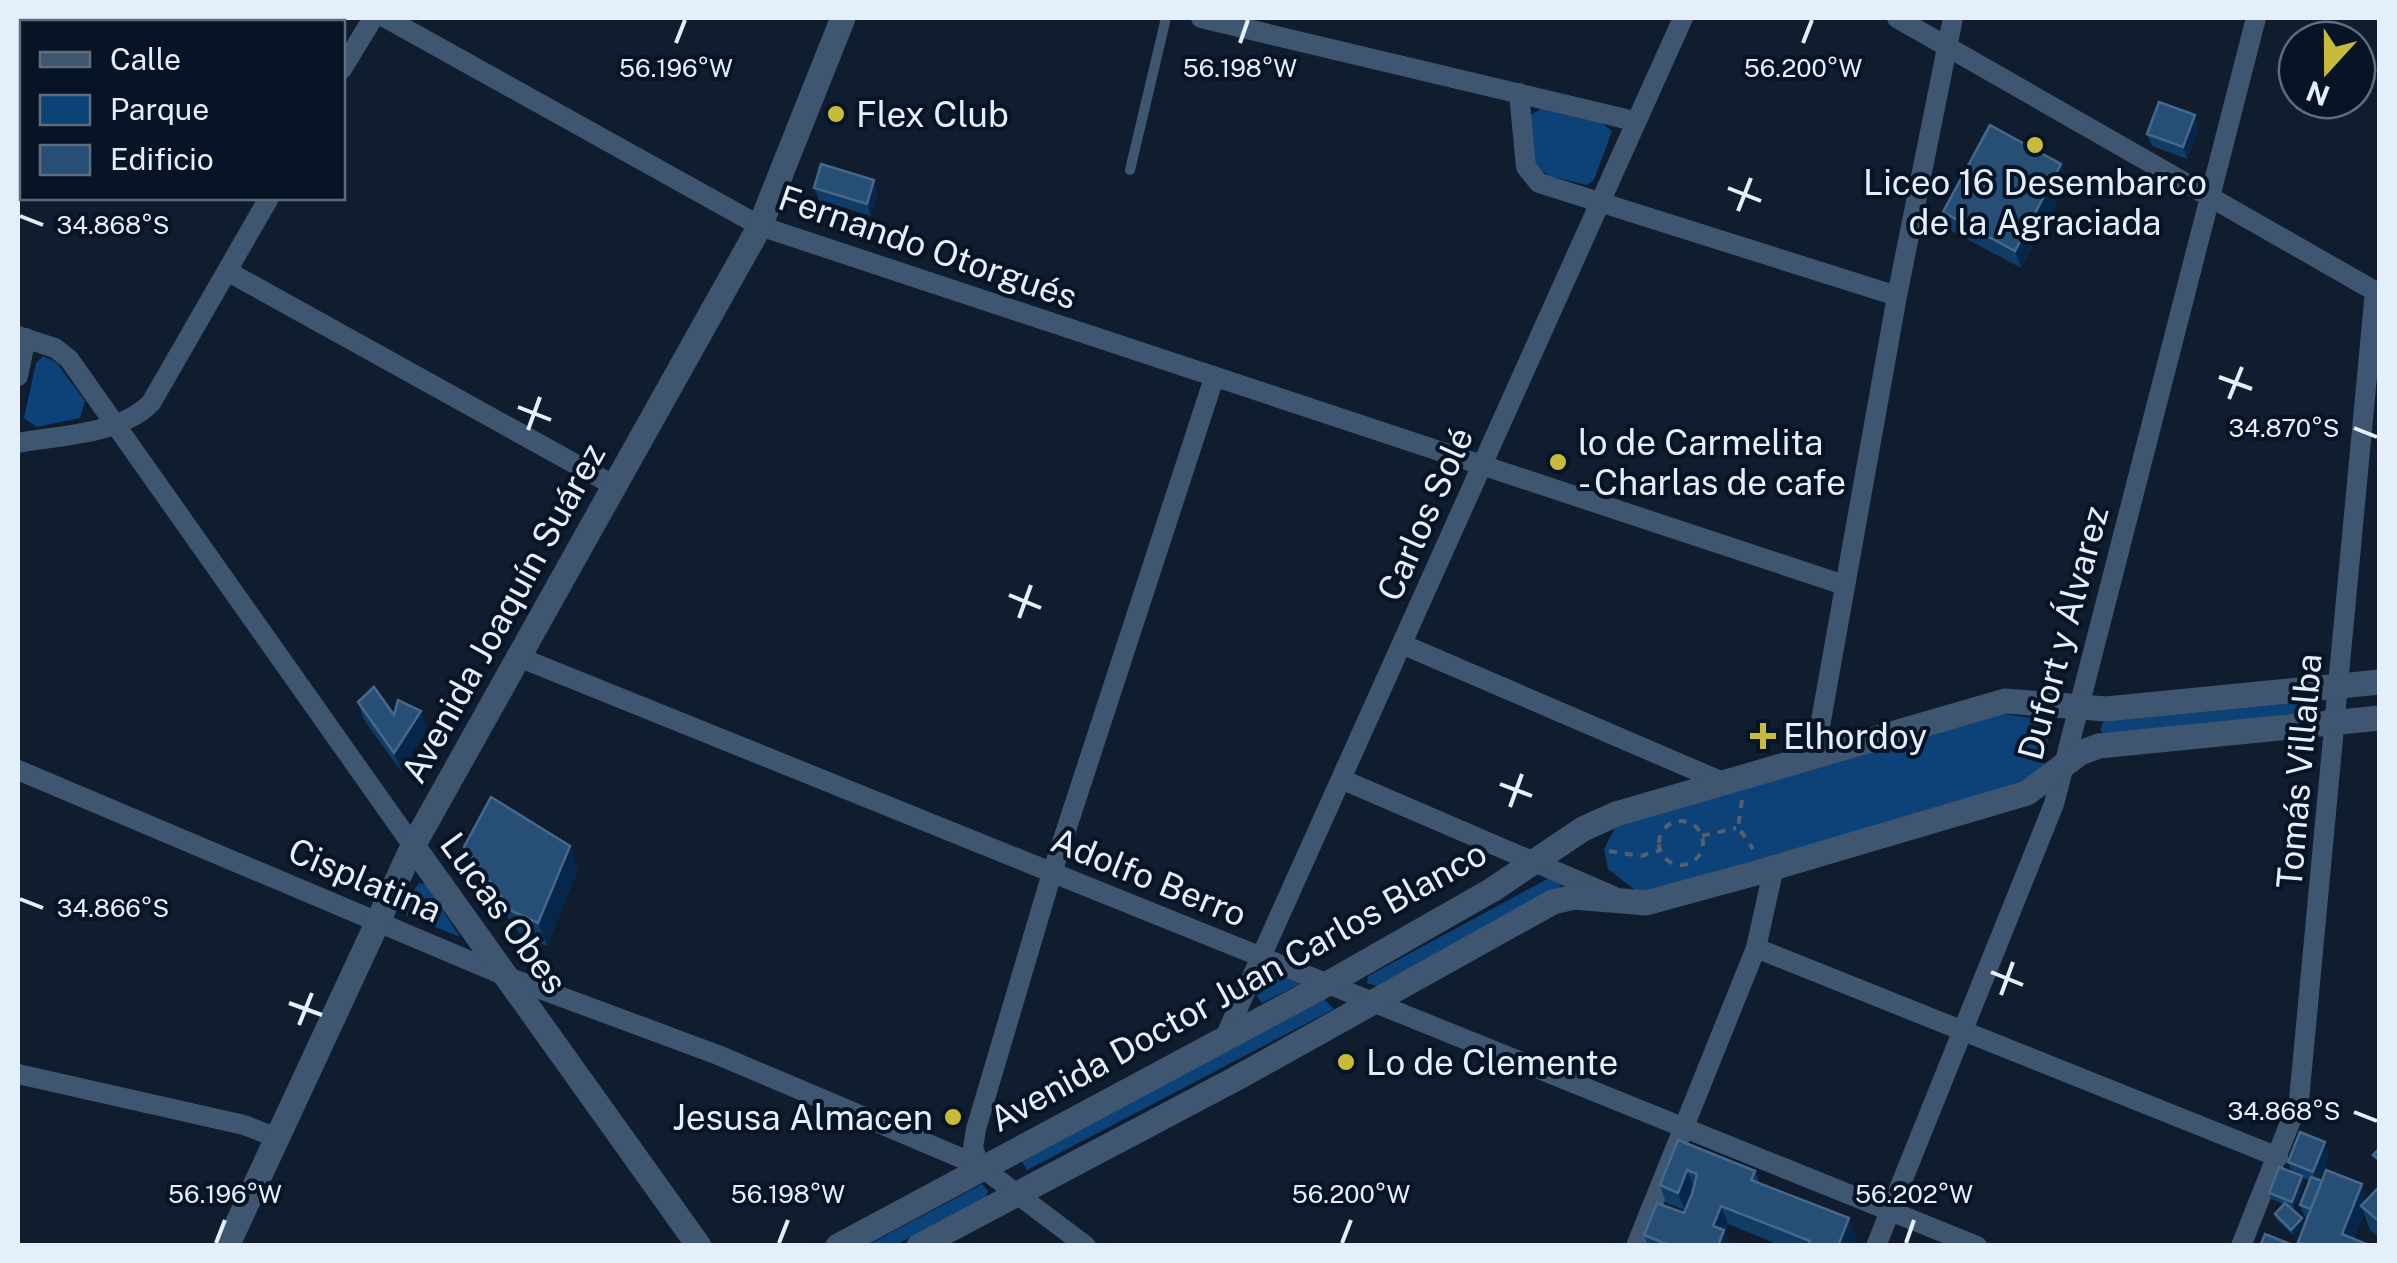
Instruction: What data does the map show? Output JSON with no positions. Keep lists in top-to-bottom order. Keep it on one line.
{"streets":{"street":["Fernando Otorgués","Carlos Solé","Avenida Joaquín Suárez","Dufort y Álvarez","Tomás Villalba","Adolfo Berro","Cisplatina","Lucas Obes","Avenida Doctor Juan Carlos Blanco"]},"crossings":[["Fernando Otorgués","Carlos Solé"],["Fernando Otorgués","Avenida Joaquín Suárez"],["Carlos Solé","Adolfo Berro"],["Carlos Solé","Avenida Doctor Juan Carlos Blanco"],["Avenida Joaquín Suárez","Adolfo Berro"],["Avenida Joaquín Suárez","Cisplatina"],["Avenida Joaquín Suárez","Lucas Obes"],["Dufort y Álvarez","Adolfo Berro"],["Dufort y Álvarez","Avenida Doctor Juan Carlos Blanco"],["Tomás Villalba","Avenida Doctor Juan Carlos Blanco"],["Adolfo Berro","Avenida Doctor Juan Carlos Blanco"],["Cisplatina","Lucas Obes"],["Cisplatina","Avenida Doctor Juan Carlos Blanco"]],"places":{"other":["Flex Club","Liceo 16 Desembarco de la Agraciada","lo de Carmelita - Charlas de cafe","Lo de Clemente","Jesusa Almacen"],"health":["Elhordoy"]},"legend":["Calle","Parque","Edificio"],"north":"bottom","coordinates":["56.196°W","56.198°W","56.200°W","34.868°S","34.870°S","34.866°S","56.202°W"]}
